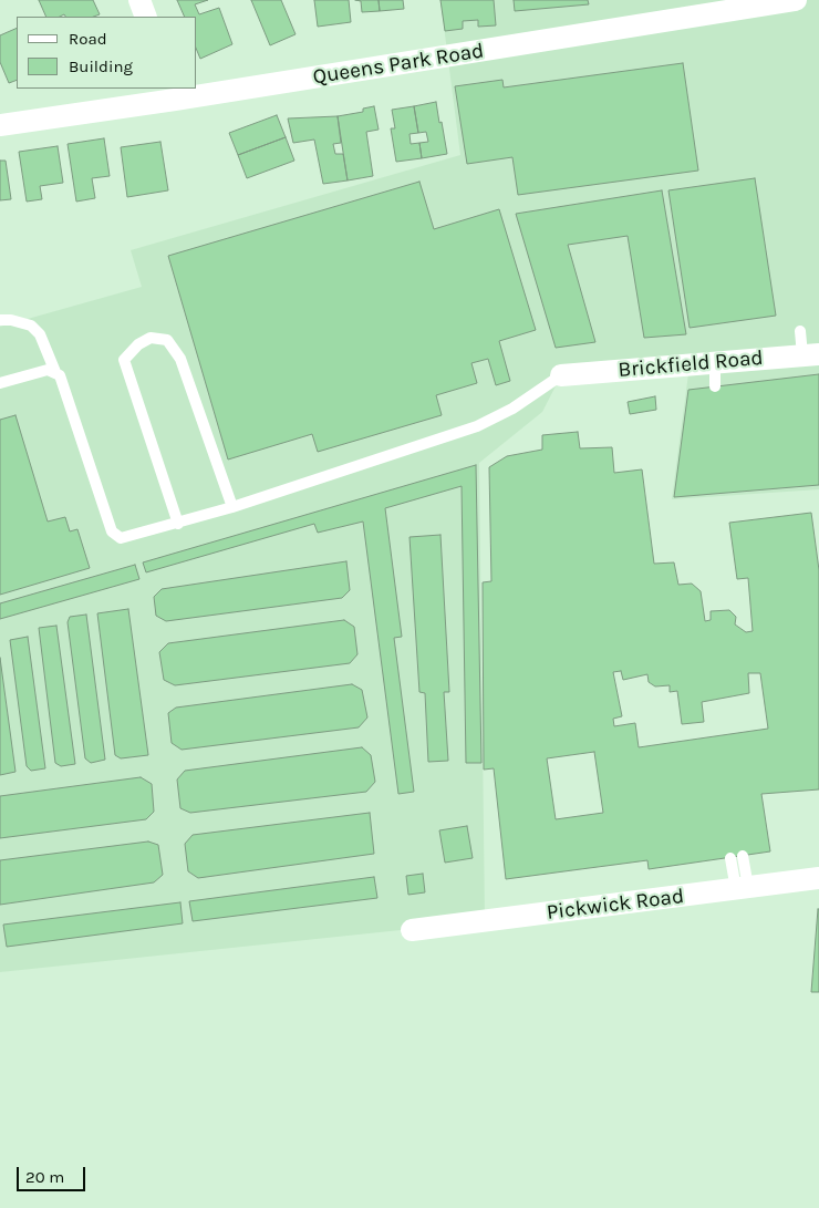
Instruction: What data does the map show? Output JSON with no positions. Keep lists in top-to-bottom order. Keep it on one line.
{"streets":{"street":["Queens Park Road","Brickfield Road","Pickwick Road"]},"legend":["Road","Building"],"scale_bar":"20 m"}
